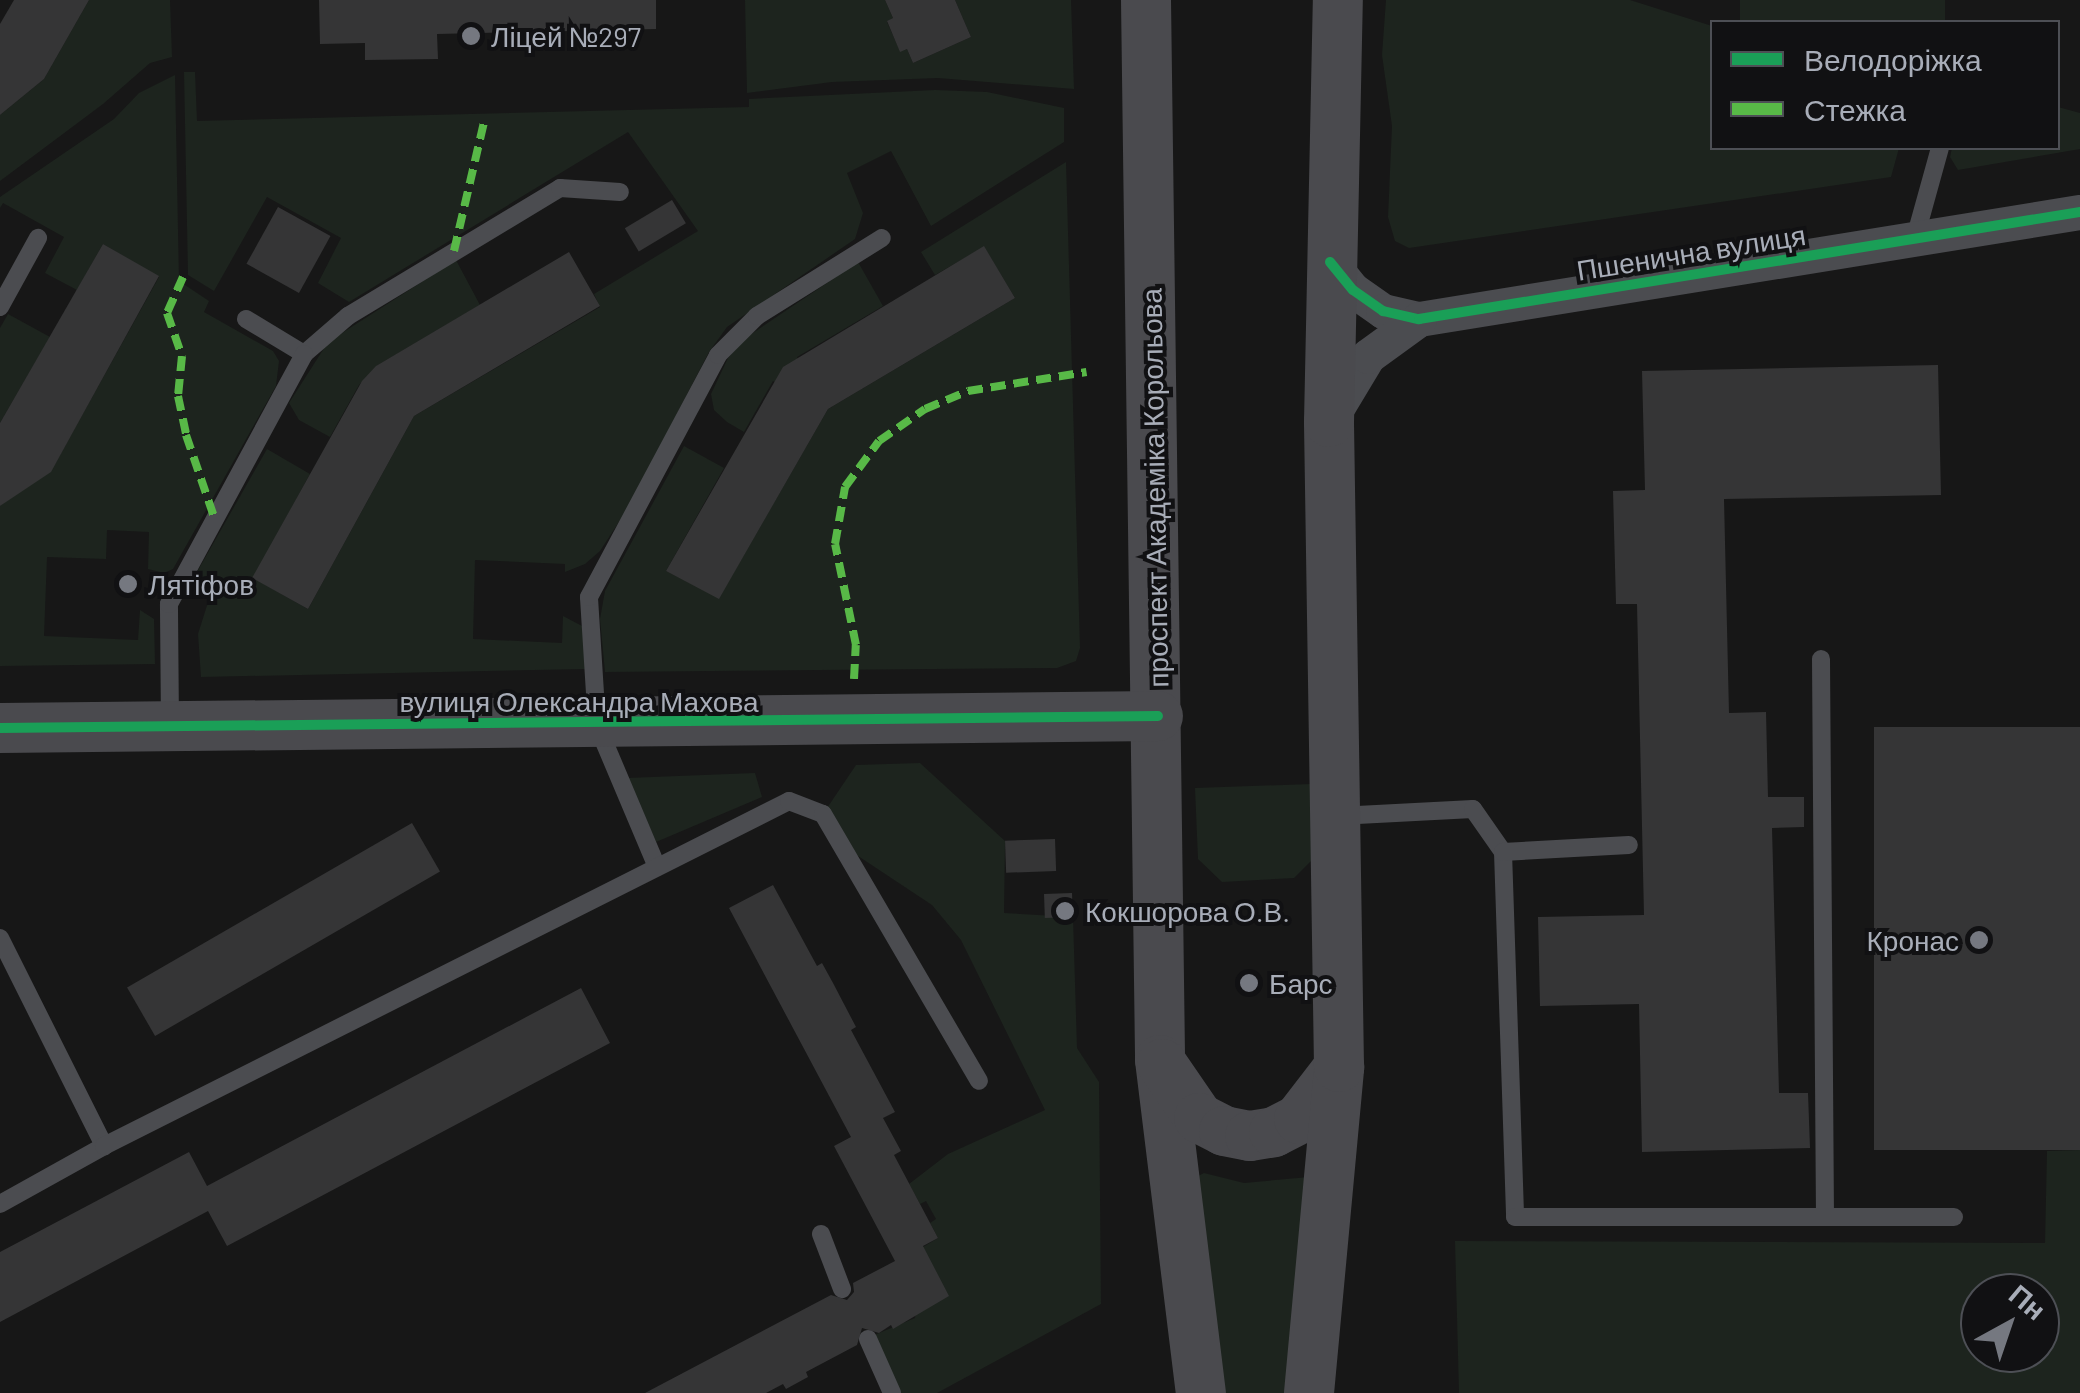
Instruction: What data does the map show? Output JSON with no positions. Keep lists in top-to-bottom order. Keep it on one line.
{"streets":{"main road":["проспект Академіка Корольова","вулиця Олександра Махова"],"street":["Пшенична вулиця"]},"crossings":[["проспект Академіка Корольова","вулиця Олександра Махова"]],"places":["Ліцей №297","Лятіфов","Кокшорова О.В.","Кронас","Барс"],"legend":["Велодоріжка","Стежка"],"north":"top right"}
